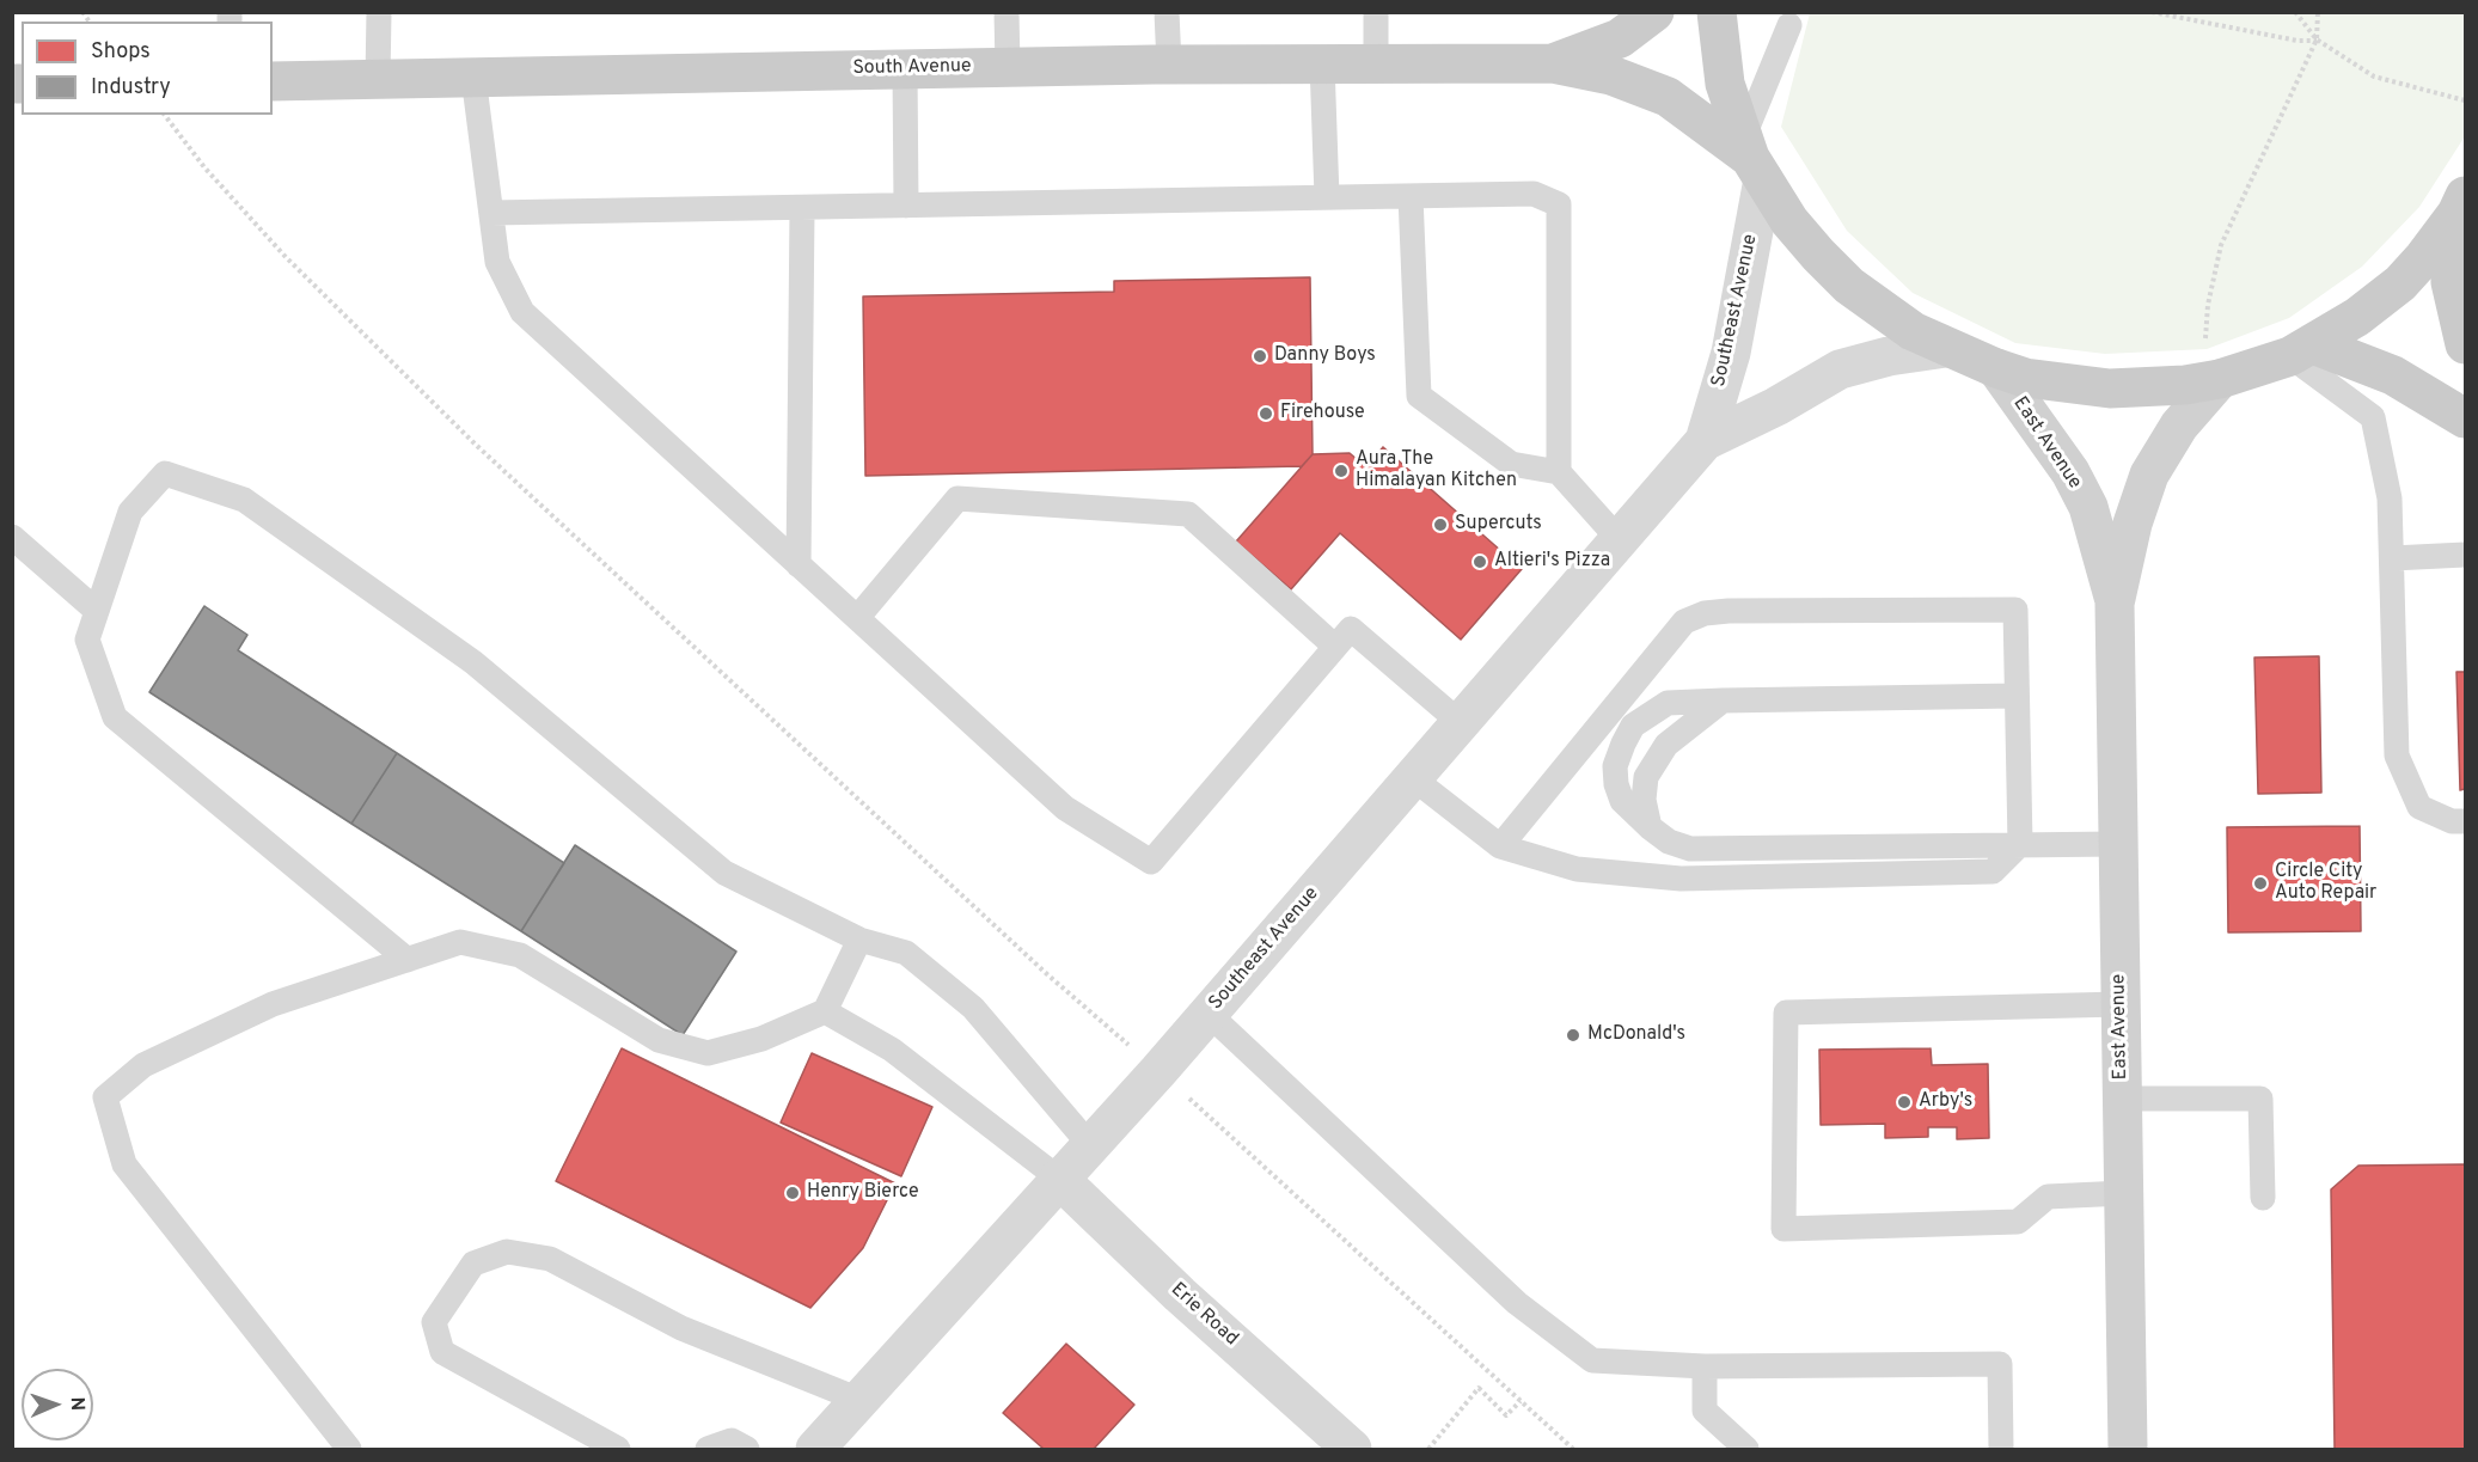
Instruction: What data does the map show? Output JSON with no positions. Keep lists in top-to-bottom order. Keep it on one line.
{"streets":{"main road":["South Avenue","East Avenue"],"street":["Southeast Avenue","Erie Road"]},"crossings":[["South Avenue","Southeast Avenue"],["Southeast Avenue","Erie Road"]],"places":["Danny Boys","Firehouse","Aura The Himalayan Kitchen","Supercuts","Altieri's Pizza","Circle City Auto Repair","McDonald's","Arby's","Henry Bierce"],"legend":["Shops","Industry"],"north":"right"}
